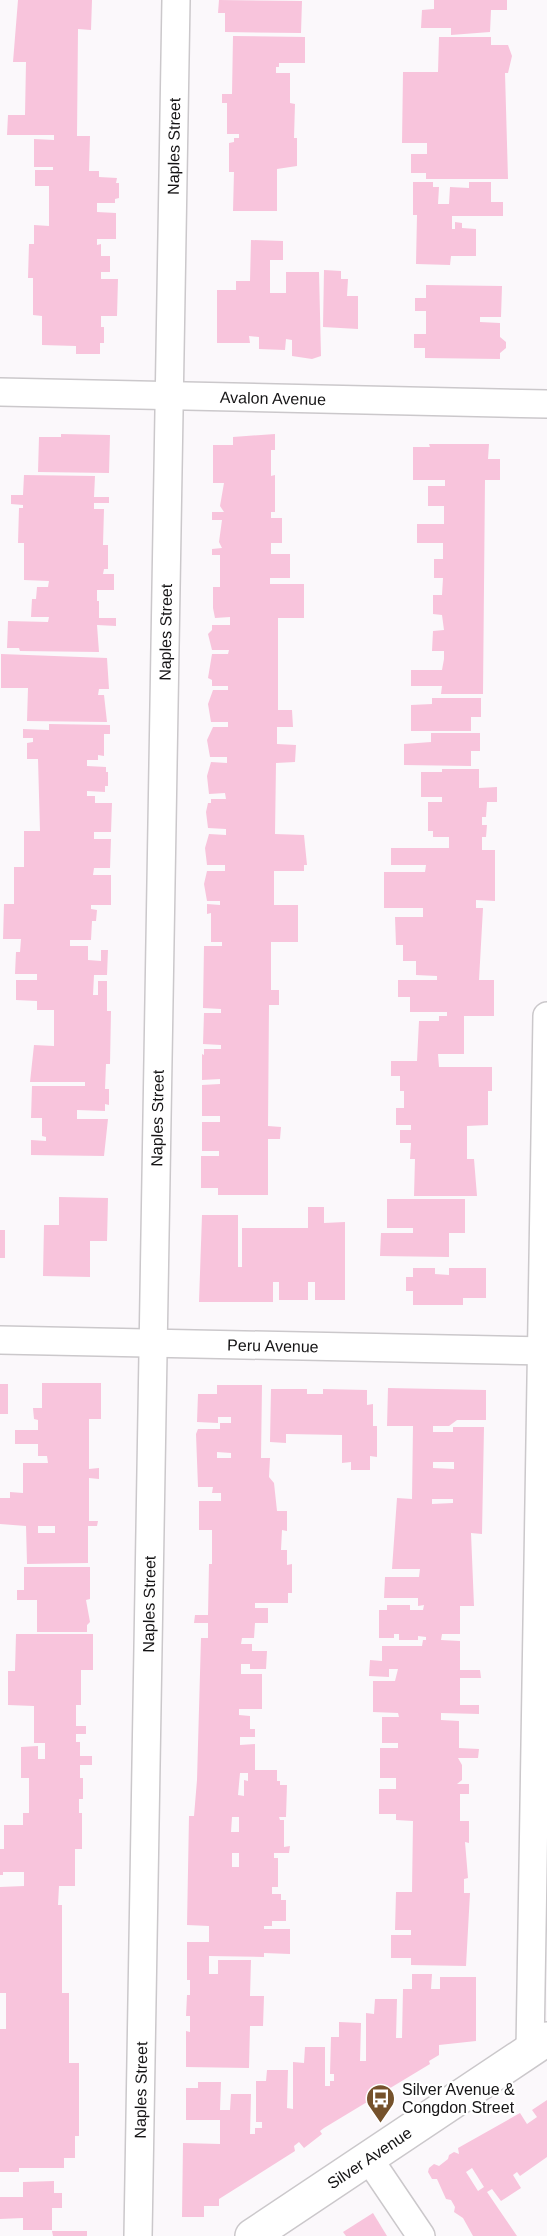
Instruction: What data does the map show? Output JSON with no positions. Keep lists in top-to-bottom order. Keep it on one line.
{"streets":{"main road":["Silver Avenue"],"street":["Naples Street","Avalon Avenue","Peru Avenue"]},"crossings":[["Naples Street","Avalon Avenue"],["Naples Street","Peru Avenue"]],"places":{"bus stop":["Silver Avenue & Congdon Street"]}}
